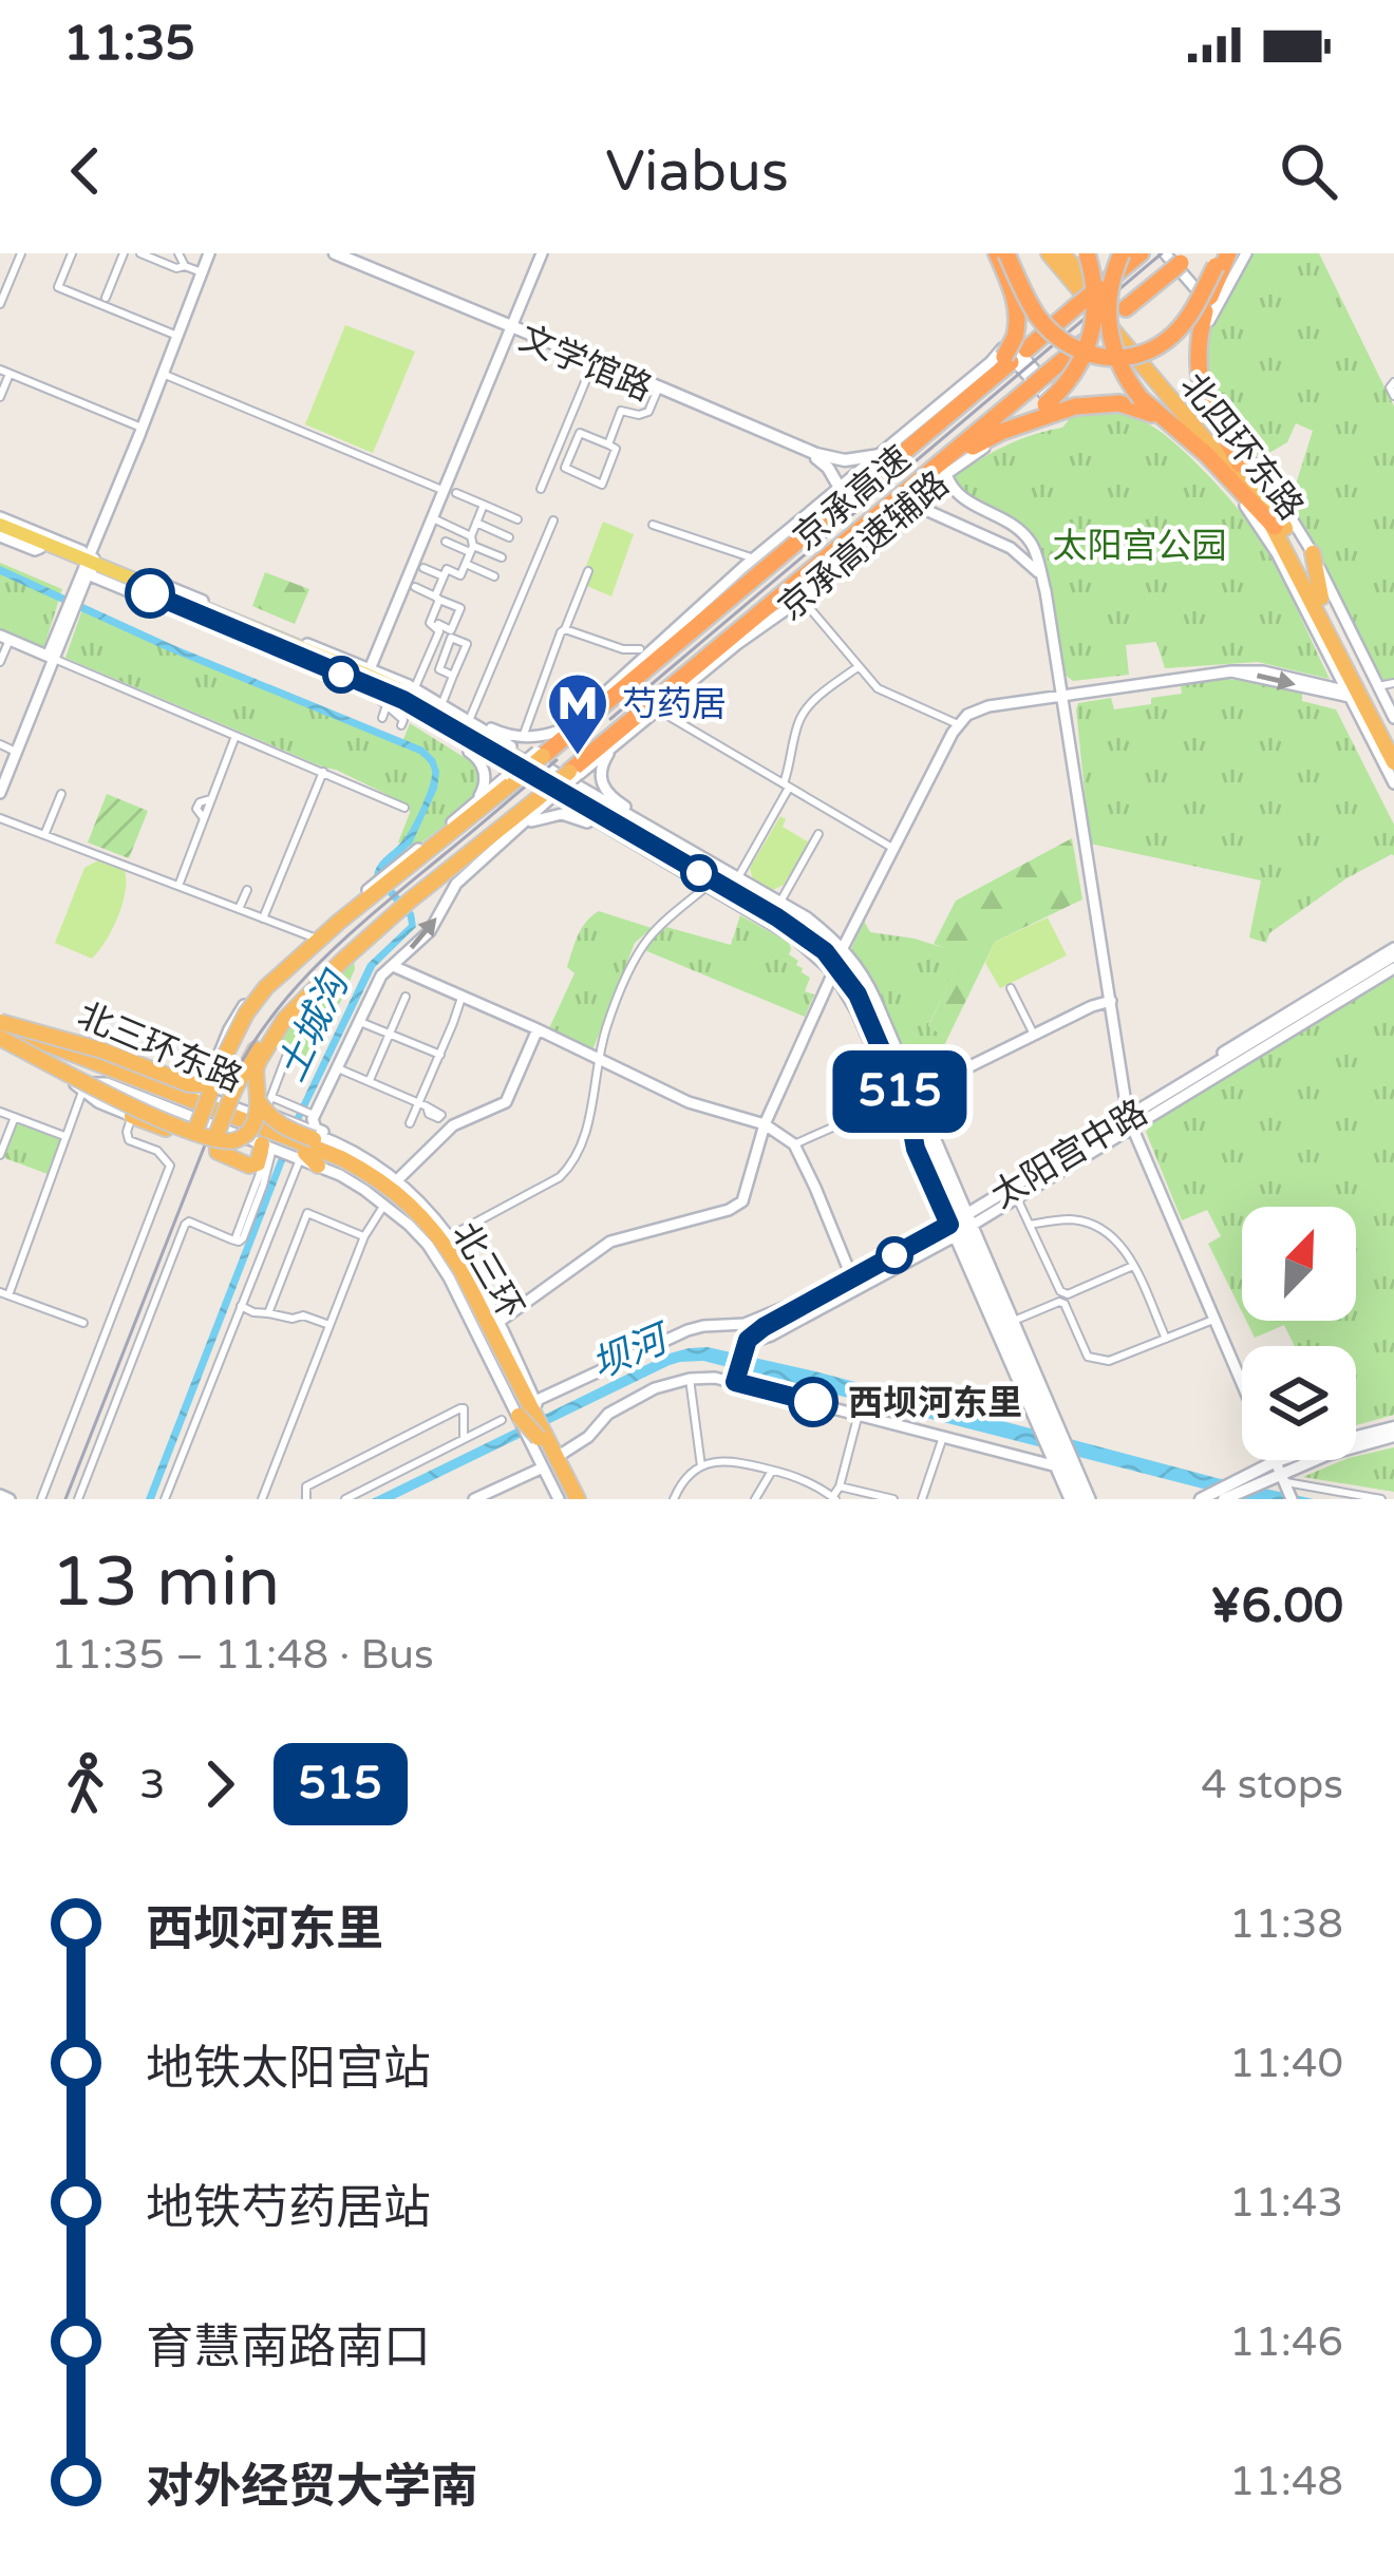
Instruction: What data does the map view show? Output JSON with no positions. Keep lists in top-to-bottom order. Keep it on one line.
{"streets":{"highway":["北四环东路","京承高速","北三环东路","北三环"],"main road":["文学馆路","太阳宫中路"],"street":["京承高速辅路"]},"crossings":[["文学馆路","京承高速辅路"],["北四环东路","京承高速辅路"],["京承高速","京承高速辅路"],["京承高速辅路","北三环"],["北三环东路","北三环"]],"water":["土城沟","坝河"],"parks":["太阳宫公园"],"places":{"metro station":["芍药居"],"other":["西坝河东里"]},"lines":["bus line 515"],"north":"top right","page":{"status":"11:35","header":"Viabus","on_map":"515","heading":["13 min","11:35 – 11:48 · Bus","¥6.00"],"legs":["3","515","4 stops"],"list":[{"name":"西坝河东里","value":"11:38"},{"name":"地铁太阳宫站","value":"11:40"},{"name":"地铁芍药居站","value":"11:43"},{"name":"育慧南路南口","value":"11:46"},{"name":"对外经贸大学南","value":"11:48"}]}}
